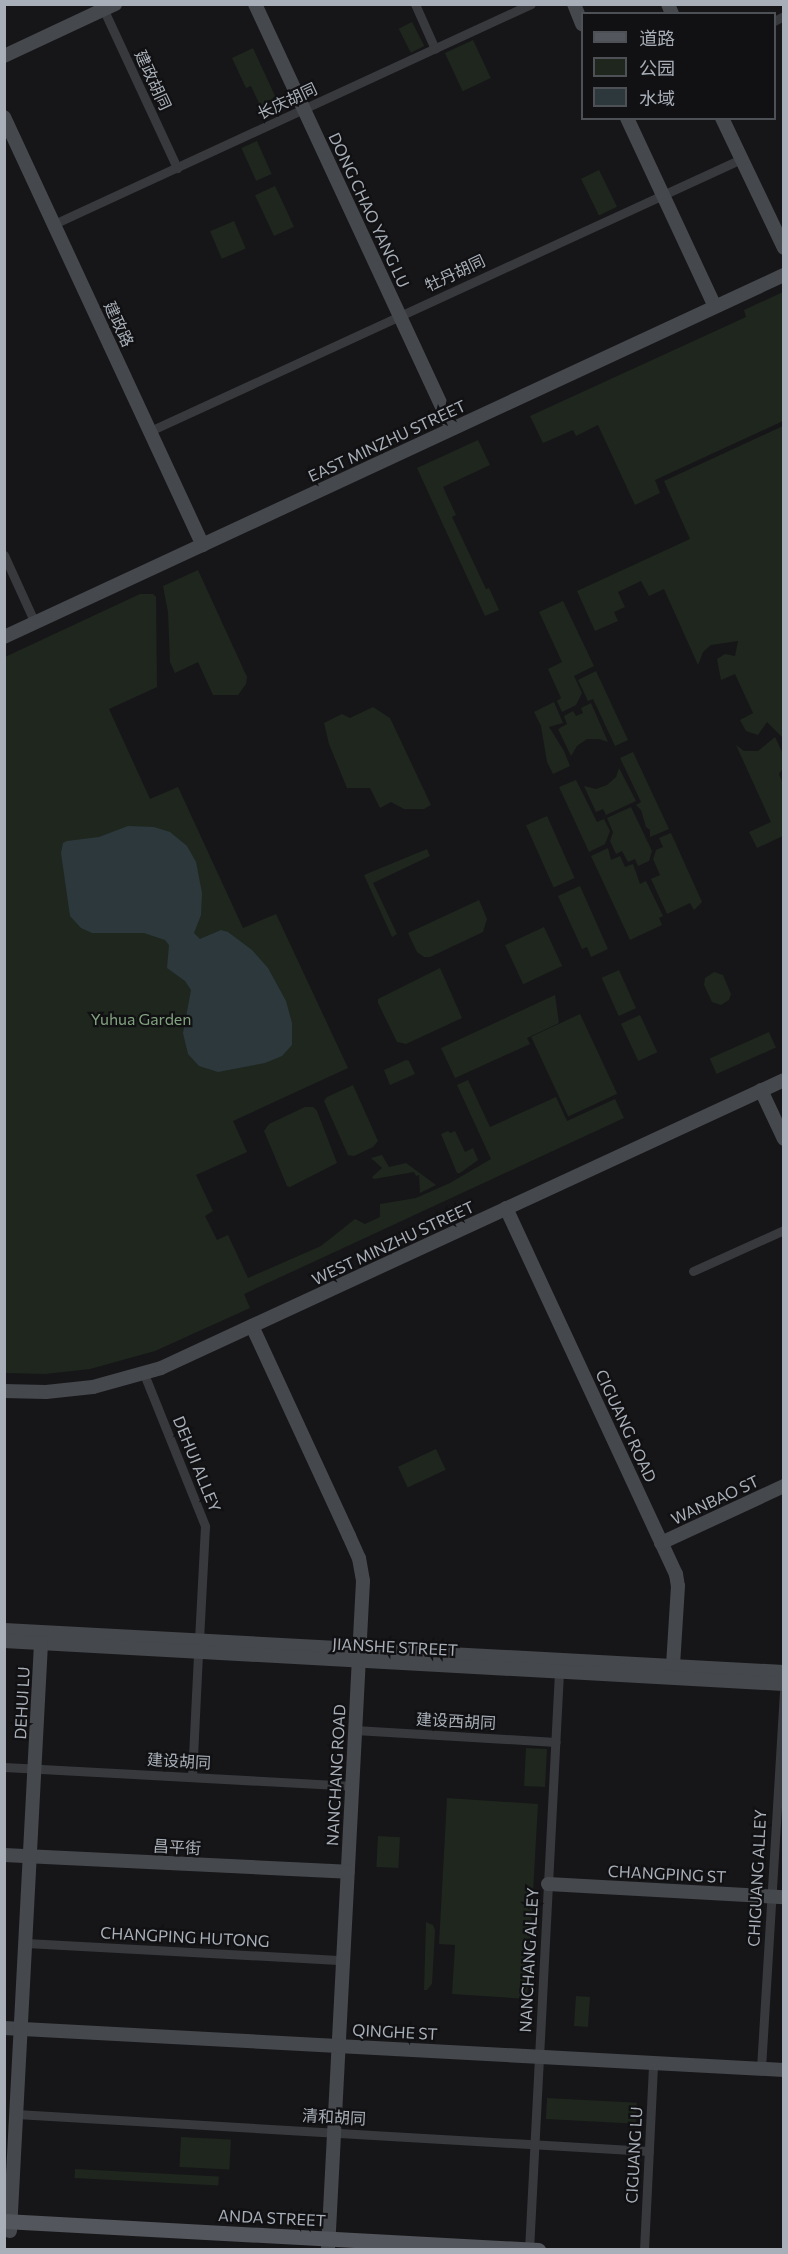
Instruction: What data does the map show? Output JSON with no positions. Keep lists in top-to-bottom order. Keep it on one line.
{"streets":{"main road":["ANDA STREET"],"street":["建政胡同","长庆胡同","DONG CHAO YANG LU","牡丹胡同","建政路","EAST MINZHU STREET","WEST MINZHU STREET","CIGUANG ROAD","DEHUI ALLEY","WANBAO ST","JIANSHE STREET","DEHUI LU","建设西胡同","建设胡同","NANCHANG ROAD","昌平街","CHANGPING ST","CHIGUANG ALLEY","CHANGPING HUTONG","NANCHANG ALLEY","QINGHE ST","清和胡同","CIGUANG LU"]},"crossings":[["建政胡同","长庆胡同"],["长庆胡同","DONG CHAO YANG LU"],["长庆胡同","建政路"],["DONG CHAO YANG LU","牡丹胡同"],["DONG CHAO YANG LU","EAST MINZHU STREET"],["牡丹胡同","建政路"],["建政路","EAST MINZHU STREET"],["WEST MINZHU STREET","CIGUANG ROAD"],["WEST MINZHU STREET","DEHUI ALLEY"],["WEST MINZHU STREET","NANCHANG ROAD"],["CIGUANG ROAD","WANBAO ST"],["CIGUANG ROAD","JIANSHE STREET"],["DEHUI ALLEY","JIANSHE STREET"],["DEHUI ALLEY","建设胡同"],["JIANSHE STREET","DEHUI LU"],["JIANSHE STREET","NANCHANG ROAD"],["JIANSHE STREET","NANCHANG ALLEY"],["DEHUI LU","建设胡同"],["DEHUI LU","昌平街"],["DEHUI LU","CHANGPING HUTONG"],["DEHUI LU","QINGHE ST"],["DEHUI LU","清和胡同"],["DEHUI LU","ANDA STREET"],["建设西胡同","NANCHANG ROAD"],["建设西胡同","NANCHANG ALLEY"],["建设胡同","NANCHANG ROAD"],["NANCHANG ROAD","昌平街"],["NANCHANG ROAD","CHANGPING HUTONG"],["NANCHANG ROAD","QINGHE ST"],["NANCHANG ROAD","清和胡同"],["NANCHANG ROAD","ANDA STREET"],["CHANGPING ST","CHIGUANG ALLEY"],["CHANGPING ST","NANCHANG ALLEY"],["CHIGUANG ALLEY","QINGHE ST"],["NANCHANG ALLEY","QINGHE ST"],["NANCHANG ALLEY","清和胡同"],["NANCHANG ALLEY","ANDA STREET"],["QINGHE ST","CIGUANG LU"],["清和胡同","CIGUANG LU"]],"parks":["Yuhua Garden"],"legend":["道路","公园","水域"]}
